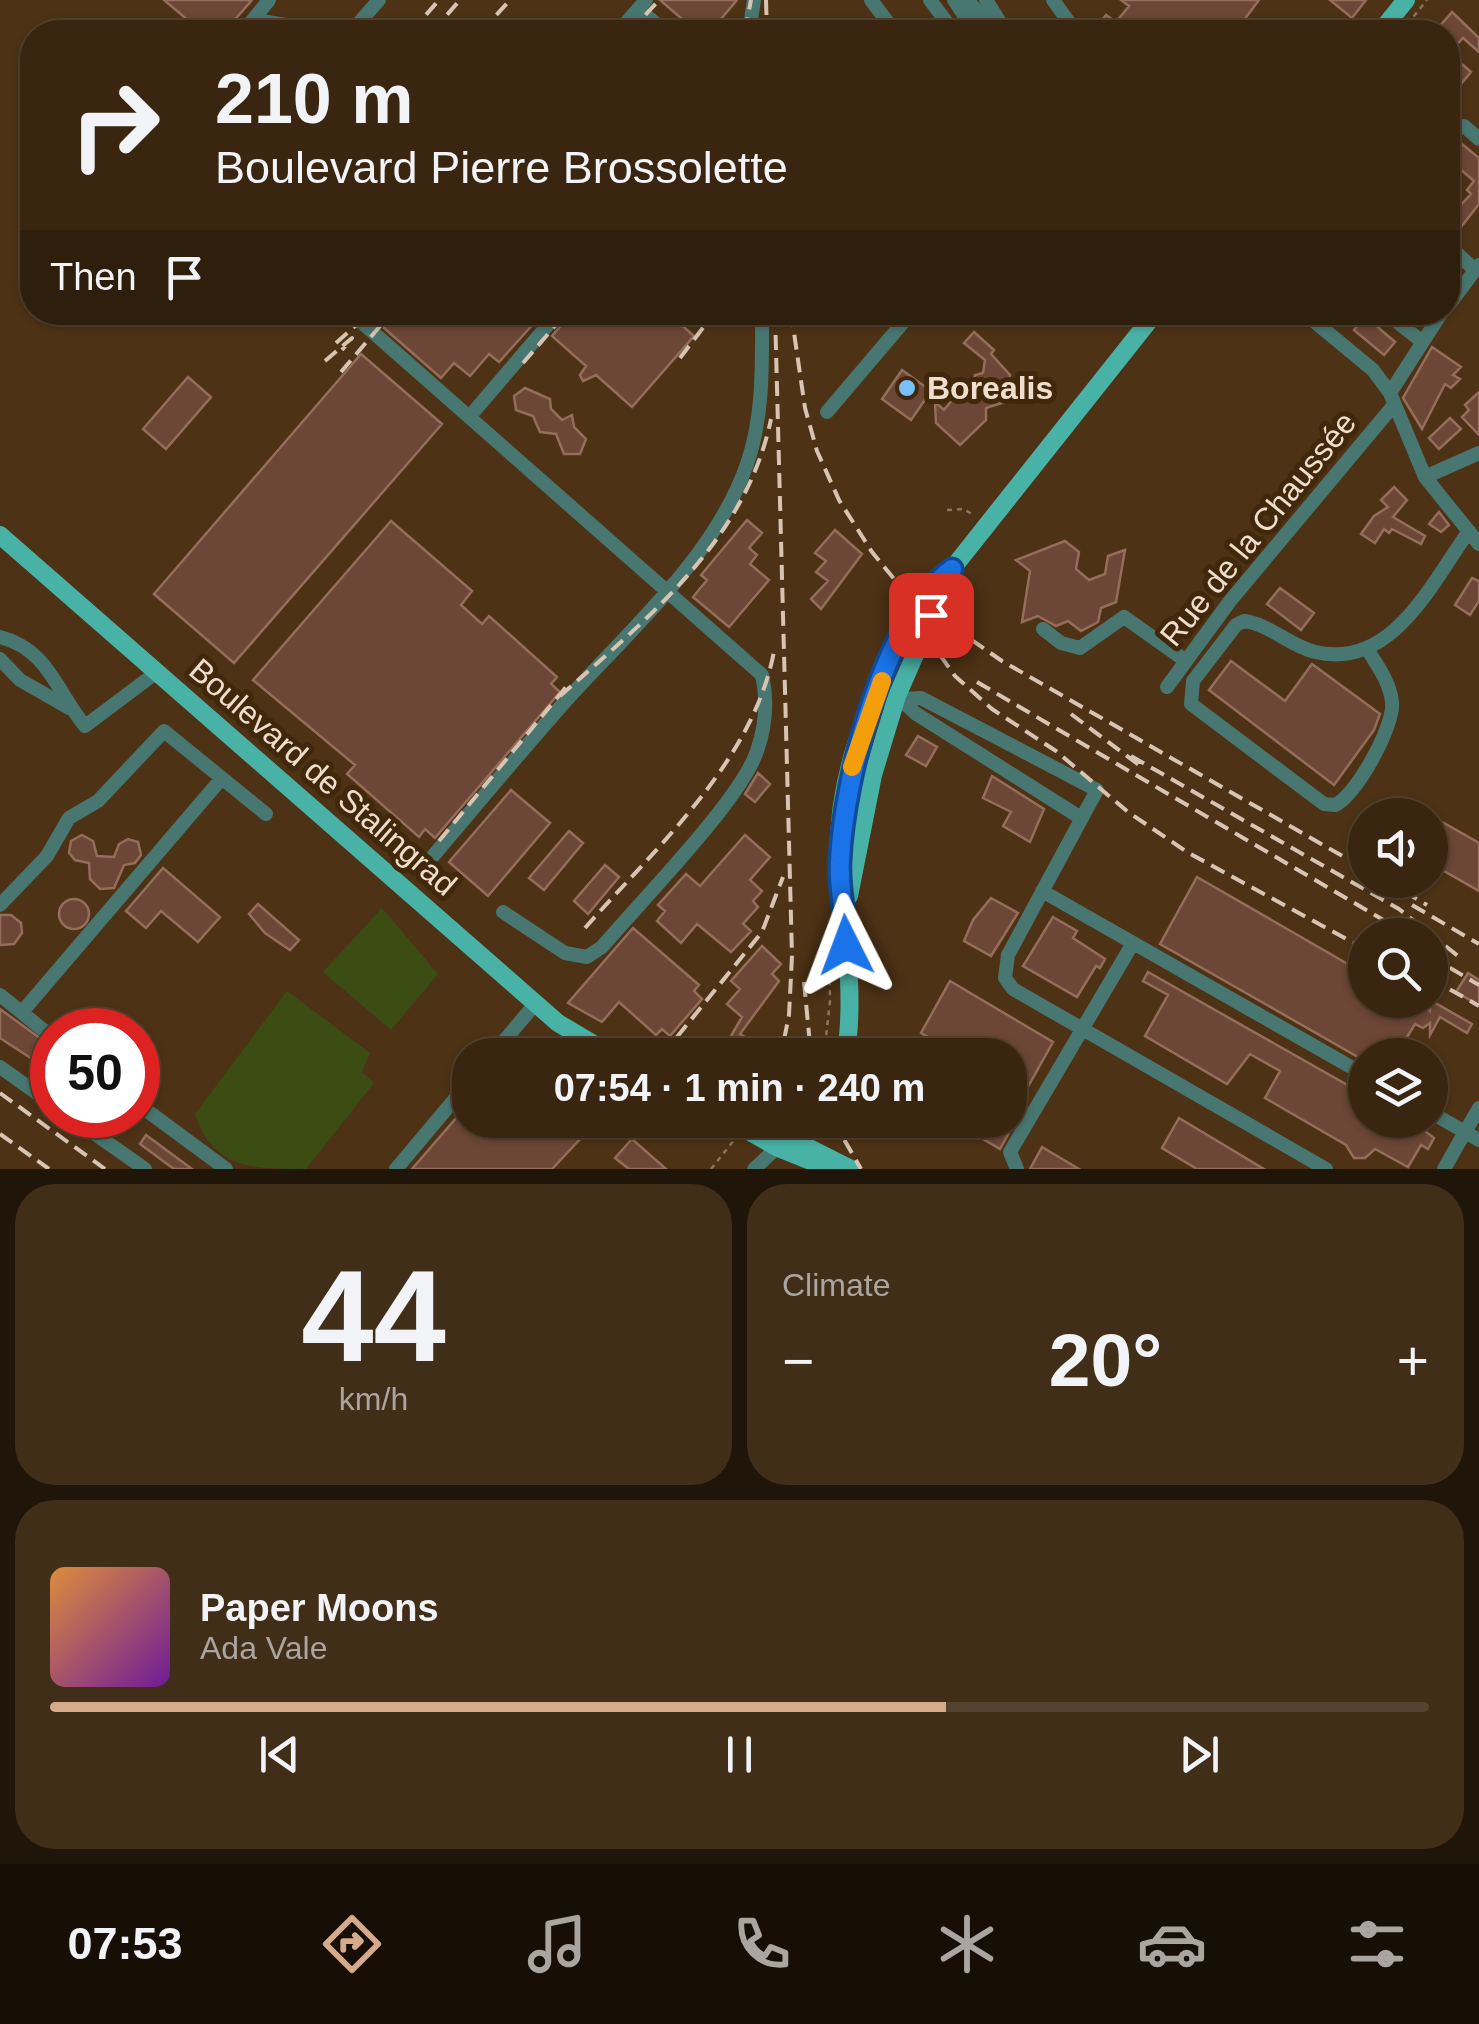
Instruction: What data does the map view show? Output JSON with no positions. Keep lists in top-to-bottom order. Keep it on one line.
{"streets":{"main road":["Boulevard de Stalingrad"],"street":["Rue de la Chaussée"]},"places":["Borealis"],"page":{"turn":["210 m","Boulevard Pierre Brossolette"],"then":"Then","limit":"50","trip":"07:54 · 1 min · 240 m","tile":[["44","km/h"],"Climate"],"heat":["−","20°","+"],"song":["Paper Moons","Ada Vale"],"tabs":"07:53"}}
